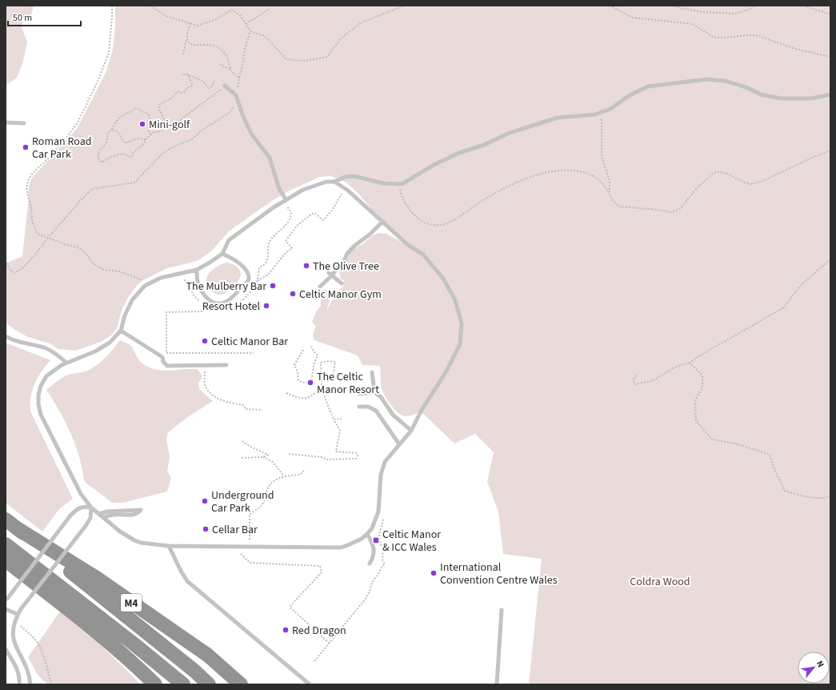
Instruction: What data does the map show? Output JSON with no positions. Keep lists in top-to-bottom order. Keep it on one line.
{"streets":{"highway":["M4"]},"parks":["Coldra Wood"],"places":{"other":["Mini-golf","Roman Road Car Park","The Olive Tree","The Mulberry Bar","Celtic Manor Gym","Resort Hotel","Celtic Manor Bar","The Celtic Manor Resort","Underground Car Park","Cellar Bar","International Convention Centre Wales","Red Dragon"],"transit":["Celtic Manor & ICC Wales"]},"scale_bar":"50 m","north":"top right"}
